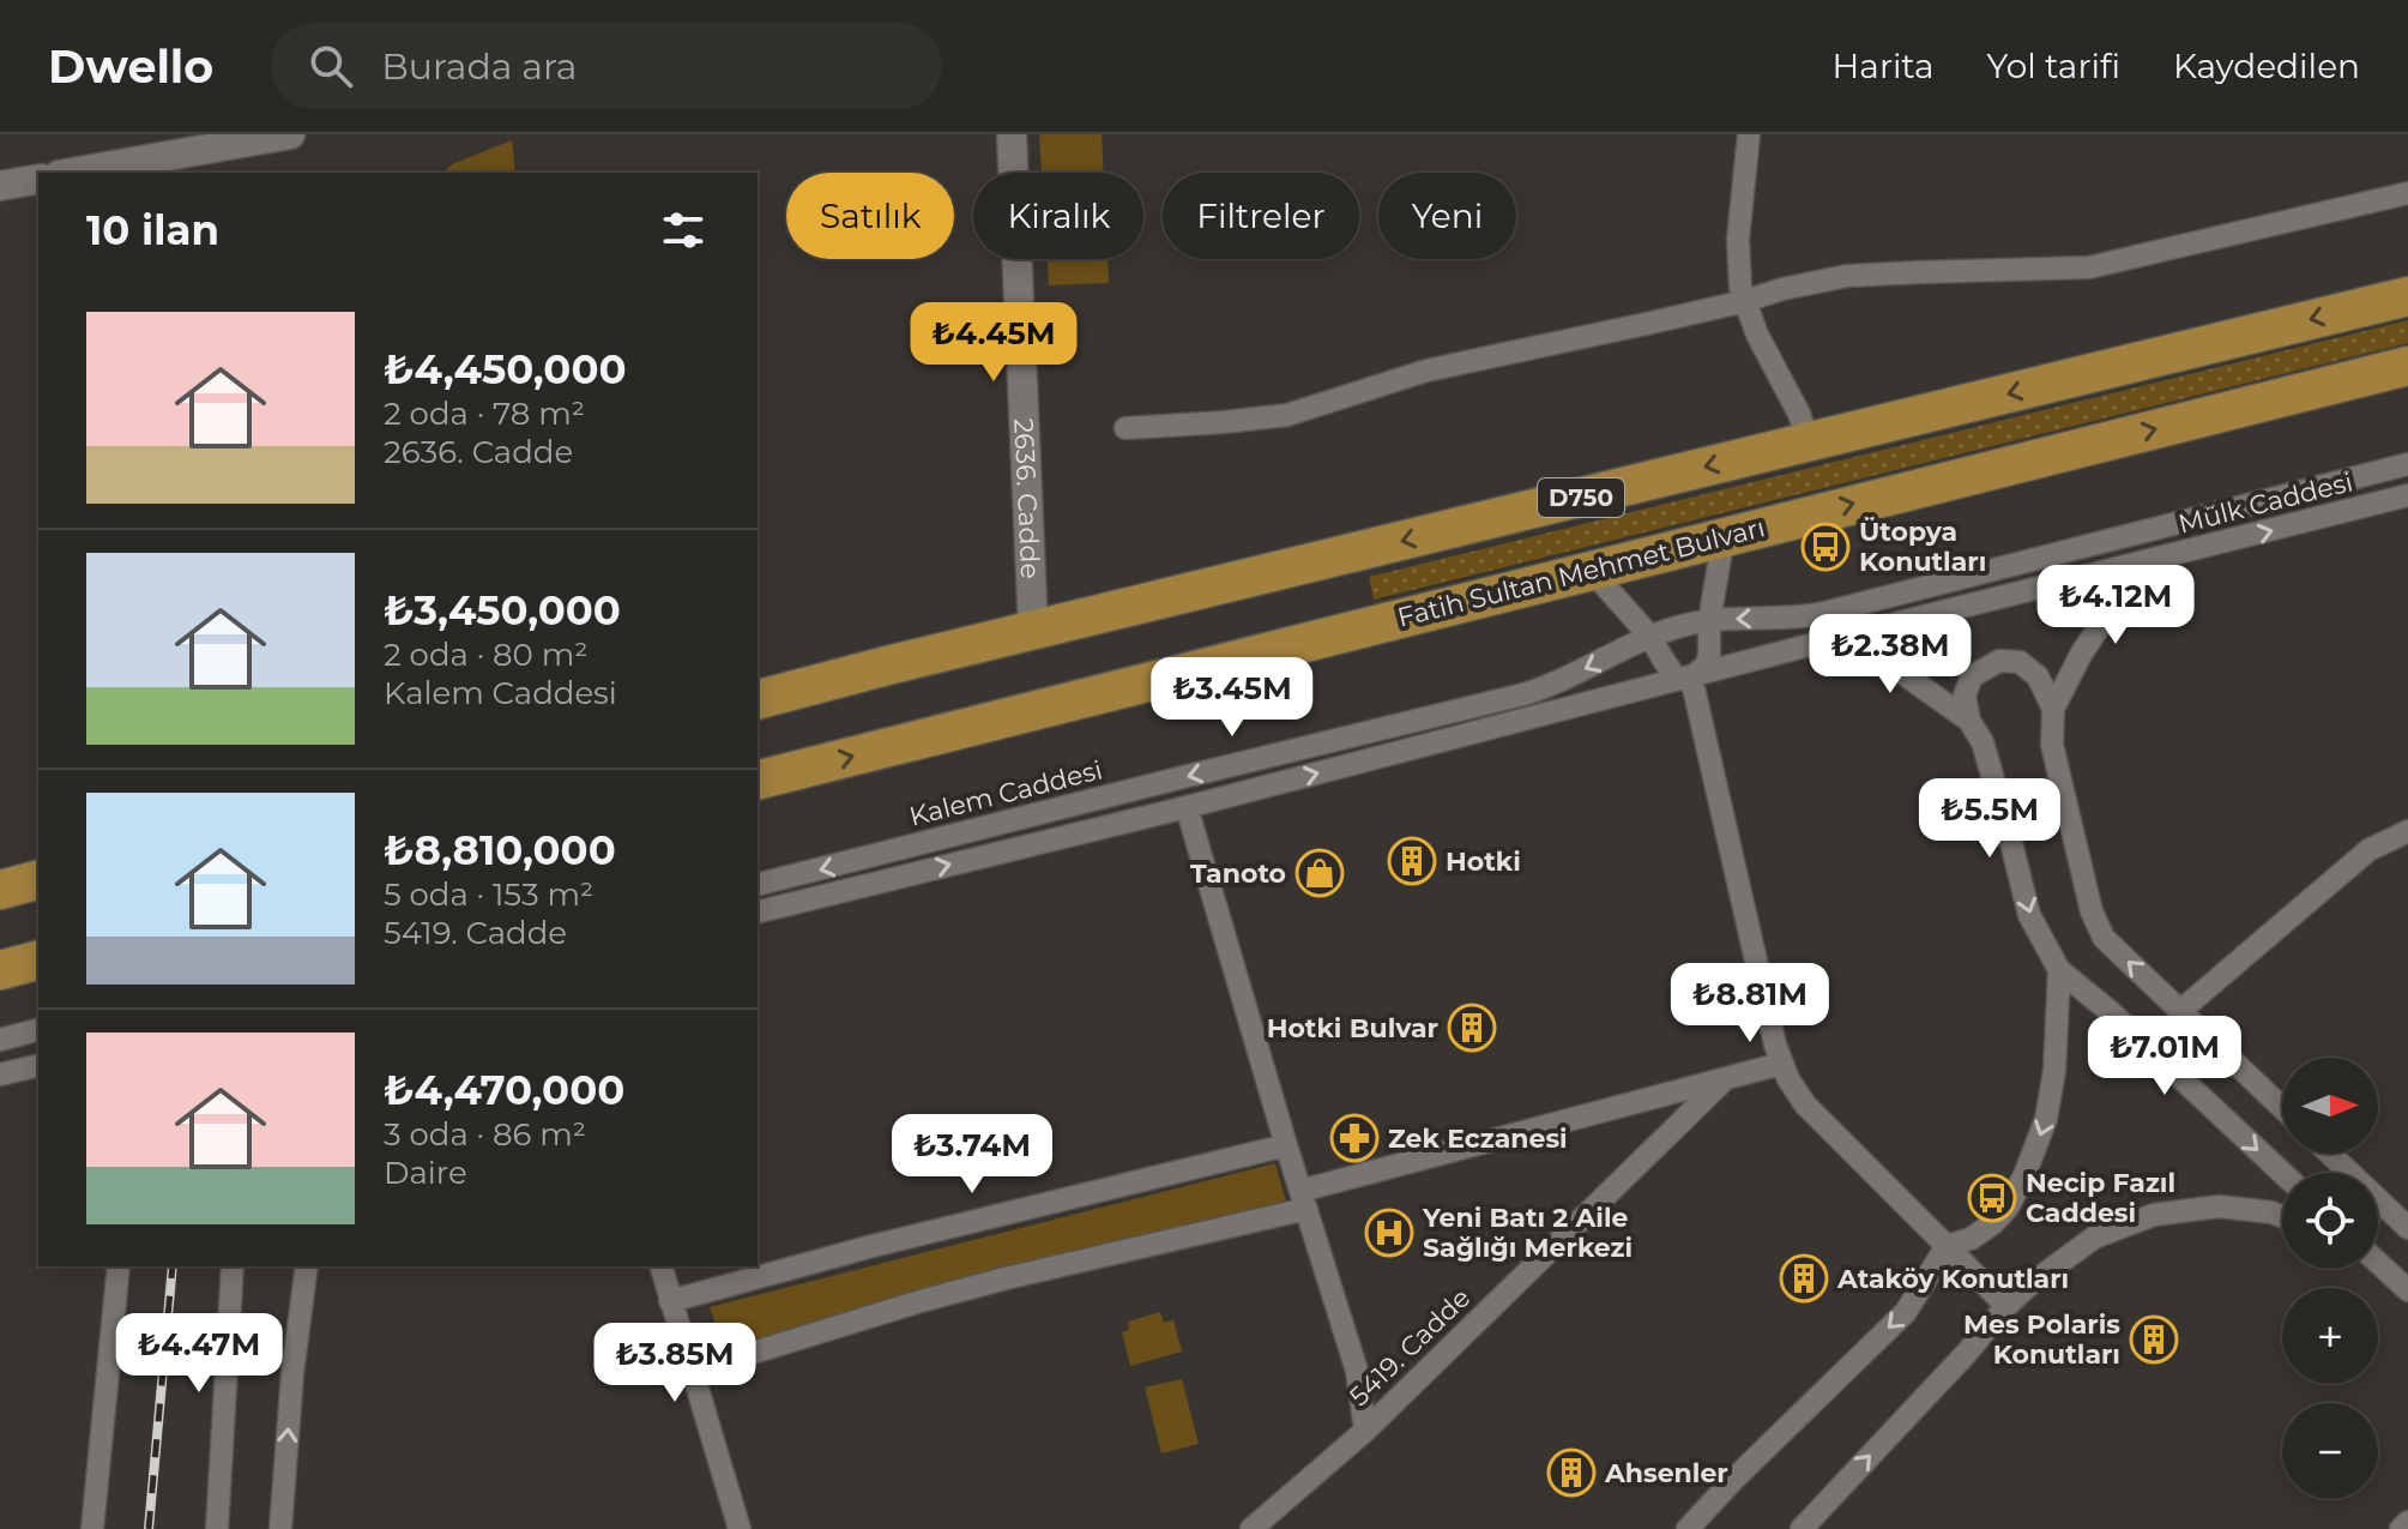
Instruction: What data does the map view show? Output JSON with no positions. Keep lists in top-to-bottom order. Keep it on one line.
{"streets":{"highway":["D750","Fatih Sultan Mehmet Bulvarı"],"street":["2636. Cadde","Mülk Caddesi","Kalem Caddesi","5419. Cadde"]},"crossings":[["2636. Cadde","D750"],["Mülk Caddesi","Kalem Caddesi"]],"places":{"bus stop":["Ütopya Konutları","Necip Fazıl Caddesi"],"building":["Hotki","Hotki Bulvar","Ataköy Konutları","Mes Polaris Konutları","Ahsenler"],"shop":["Tanoto"],"pharmacy":["Zek Eczanesi"],"hospital":["Yeni Batı 2 Aile Sağlığı Merkezi"]},"north":"right","page":{"header":"Dwello","search":"Burada ara","nav":["Harita","Yol tarifi","Kaydedilen"],"chip":["Satılık","Kiralık","Filtreler","Yeni"],"heading":"10 ilan","list":[{"name":"₺4,450,000","note":"2 oda · 78 m² · 2636. Cadde"},{"name":"₺3,450,000","note":"2 oda · 80 m² · Kalem Caddesi"},{"name":"₺8,810,000","note":"5 oda · 153 m² · 5419. Cadde"},{"name":"₺4,470,000","note":"3 oda · 86 m² · Daire"}],"price":["₺4.45M","₺4.12M","₺2.38M","₺3.45M","₺5.5M","₺8.81M","₺7.01M","₺3.74M","₺4.47M","₺3.85M"],"map_buttons":["+","−"]}}
